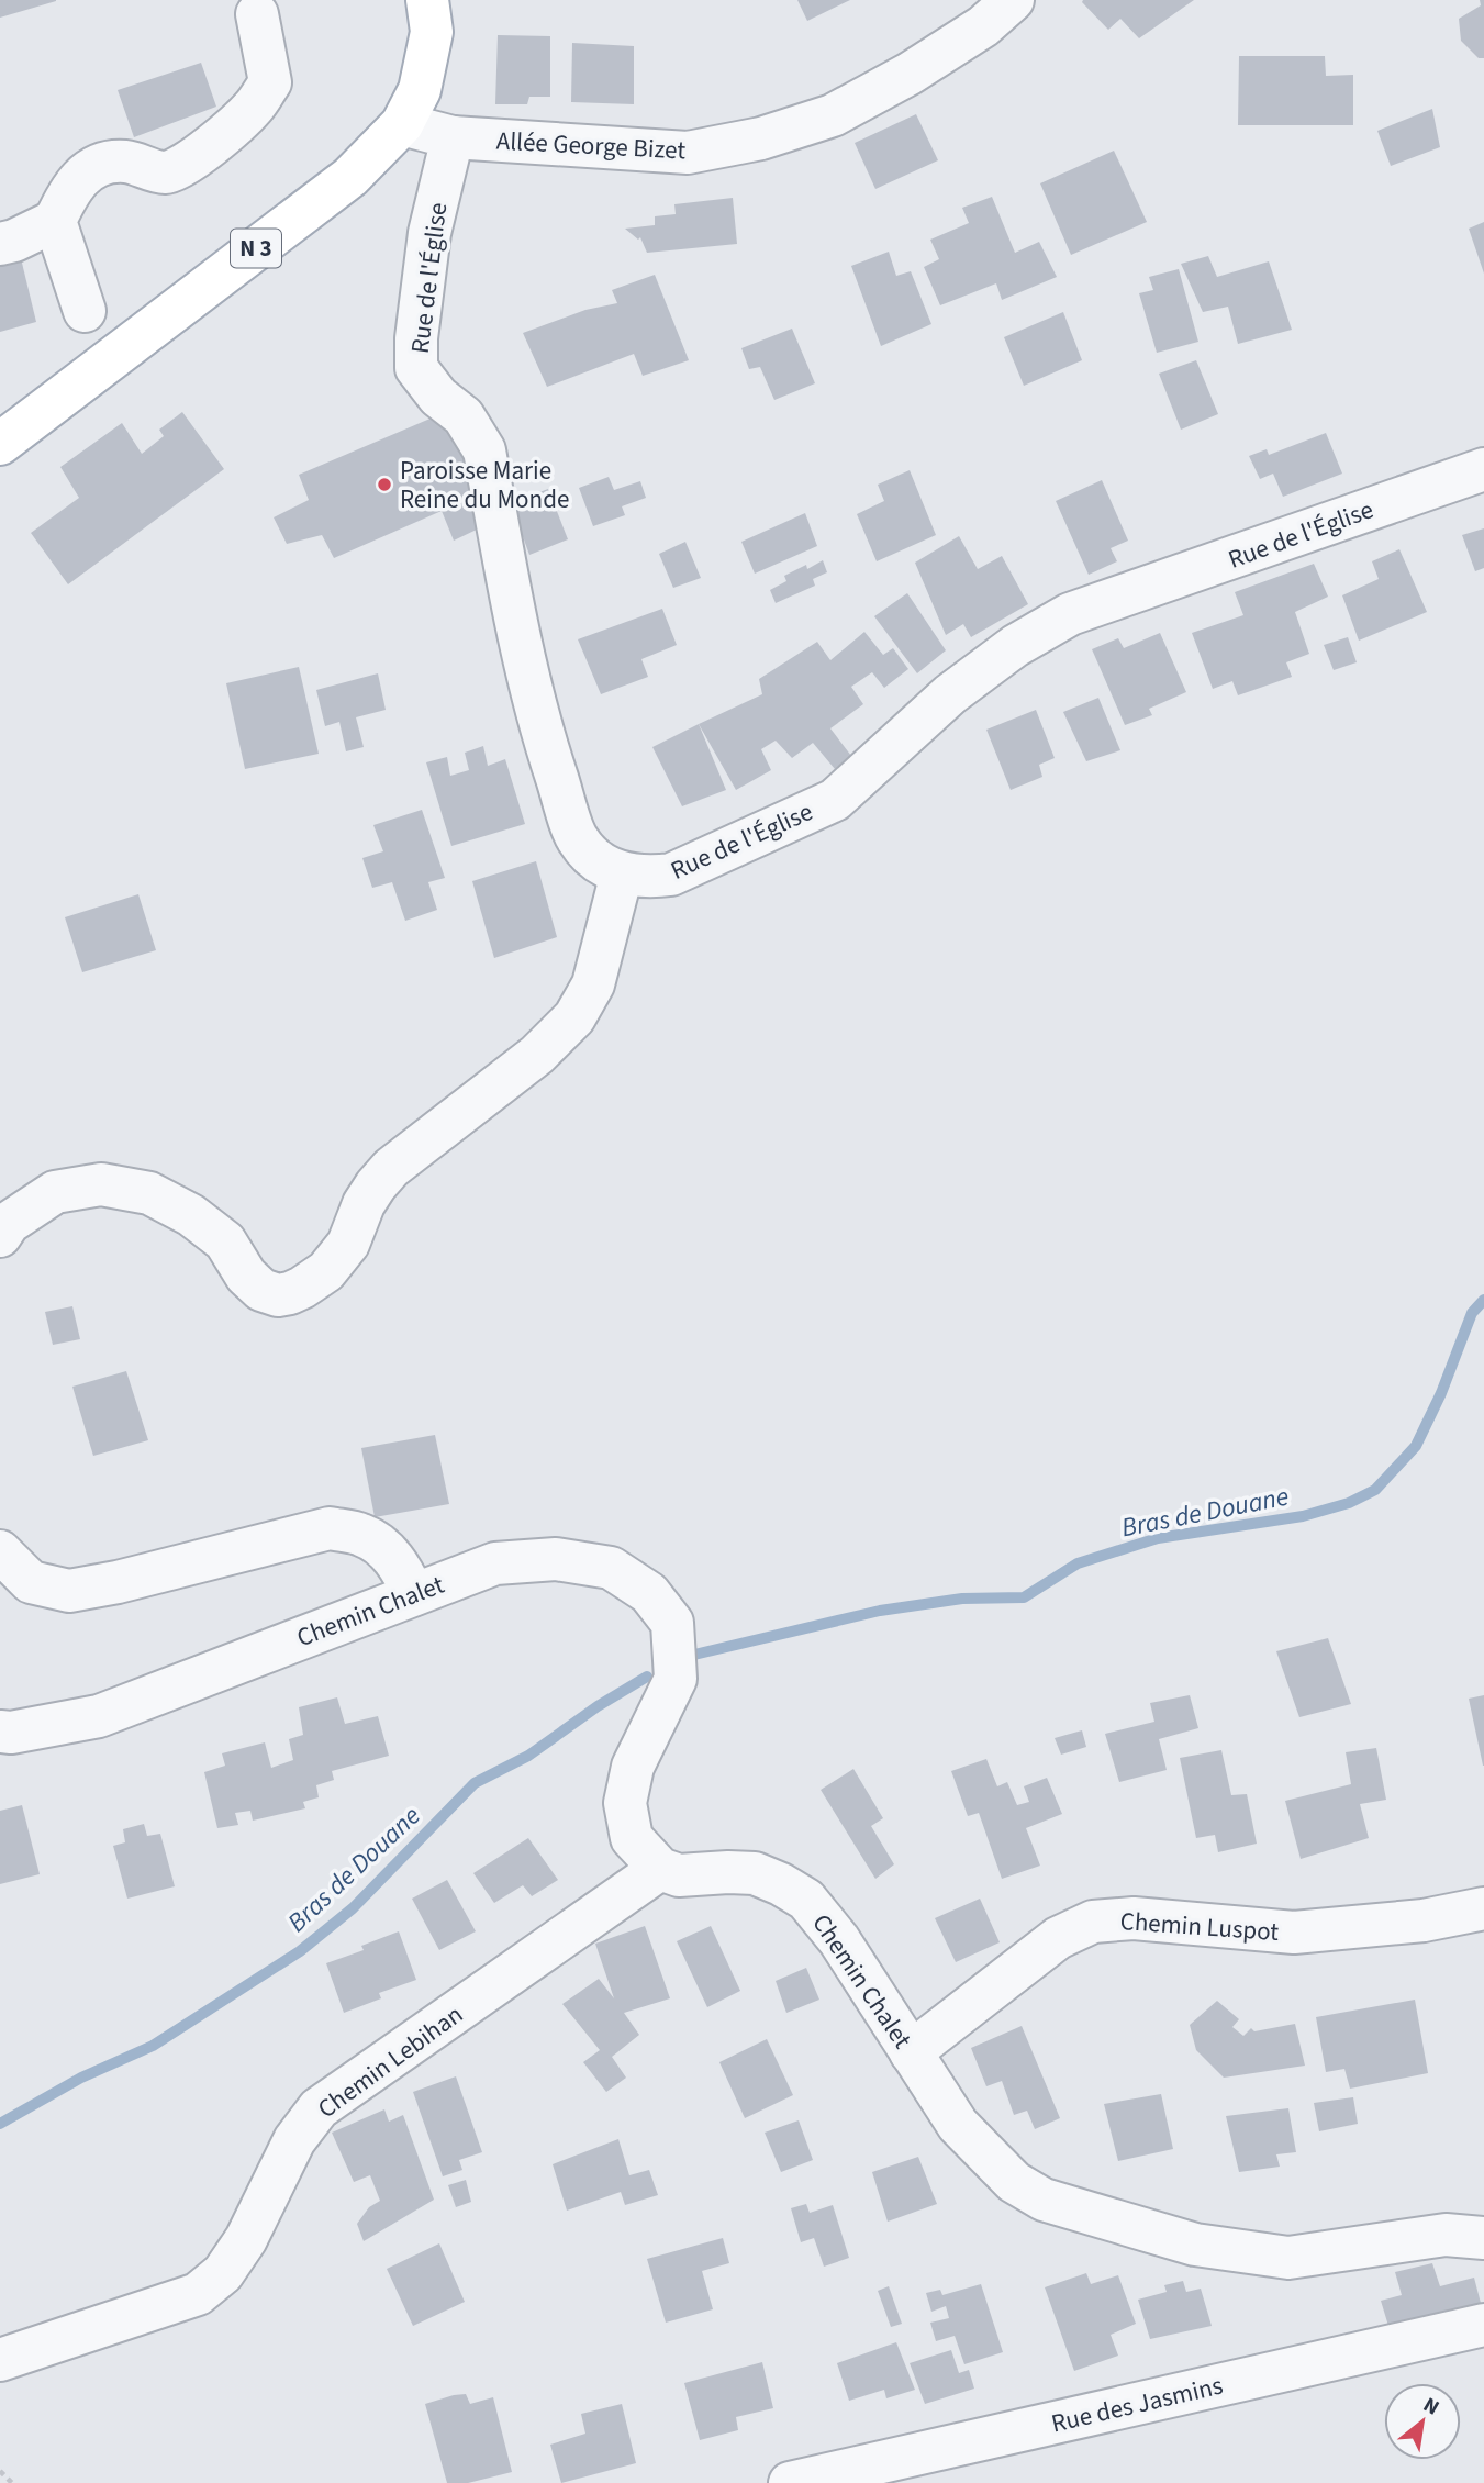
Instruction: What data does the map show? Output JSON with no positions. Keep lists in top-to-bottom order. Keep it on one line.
{"streets":{"main road":["N 3"],"street":["Allée George Bizet","Rue de l'Église","Chemin Chalet","Chemin Luspot","Chemin Lebihan","Rue des Jasmins"]},"crossings":[["Allée George Bizet","Rue de l'Église"],["Chemin Chalet","Chemin Luspot"],["Chemin Chalet","Chemin Lebihan"]],"water":["Bras de Douane"],"places":["Paroisse Marie Reine du Monde"],"north":"top right"}
